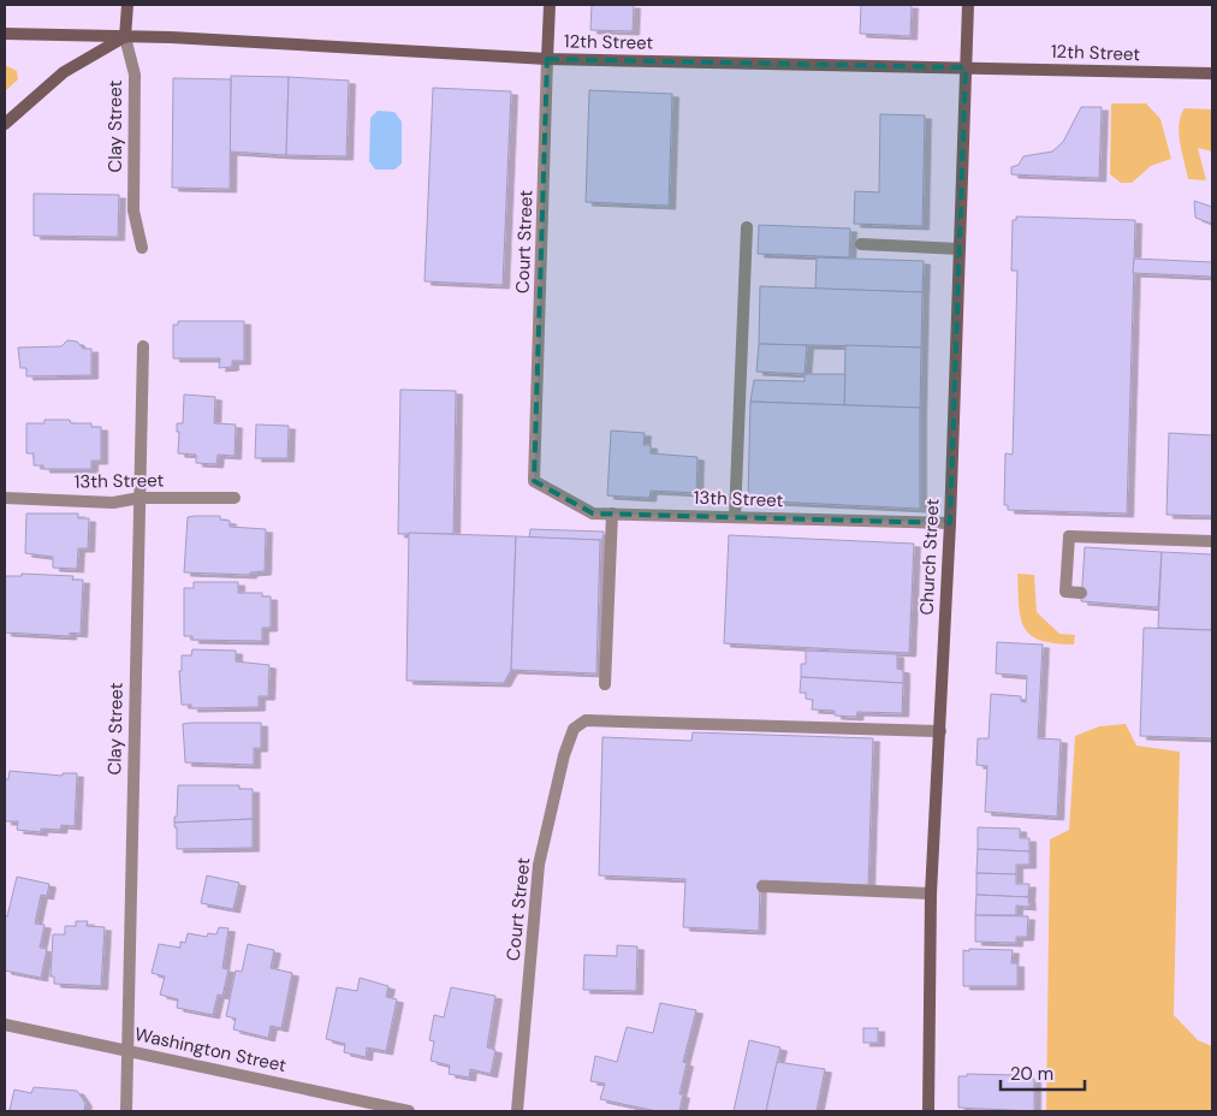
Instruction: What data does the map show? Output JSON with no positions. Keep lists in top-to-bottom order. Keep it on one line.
{"streets":{"main road":["12th Street","Clay Street","Court Street","Church Street"],"street":["13th Street","Washington Street"]},"crossings":[["12th Street","Clay Street"],["12th Street","Court Street"],["12th Street","Church Street"],["Clay Street","13th Street"],["Clay Street","Washington Street"],["Court Street","13th Street"],["Court Street","Church Street"],["13th Street","Church Street"]],"scale_bar":"20 m"}
